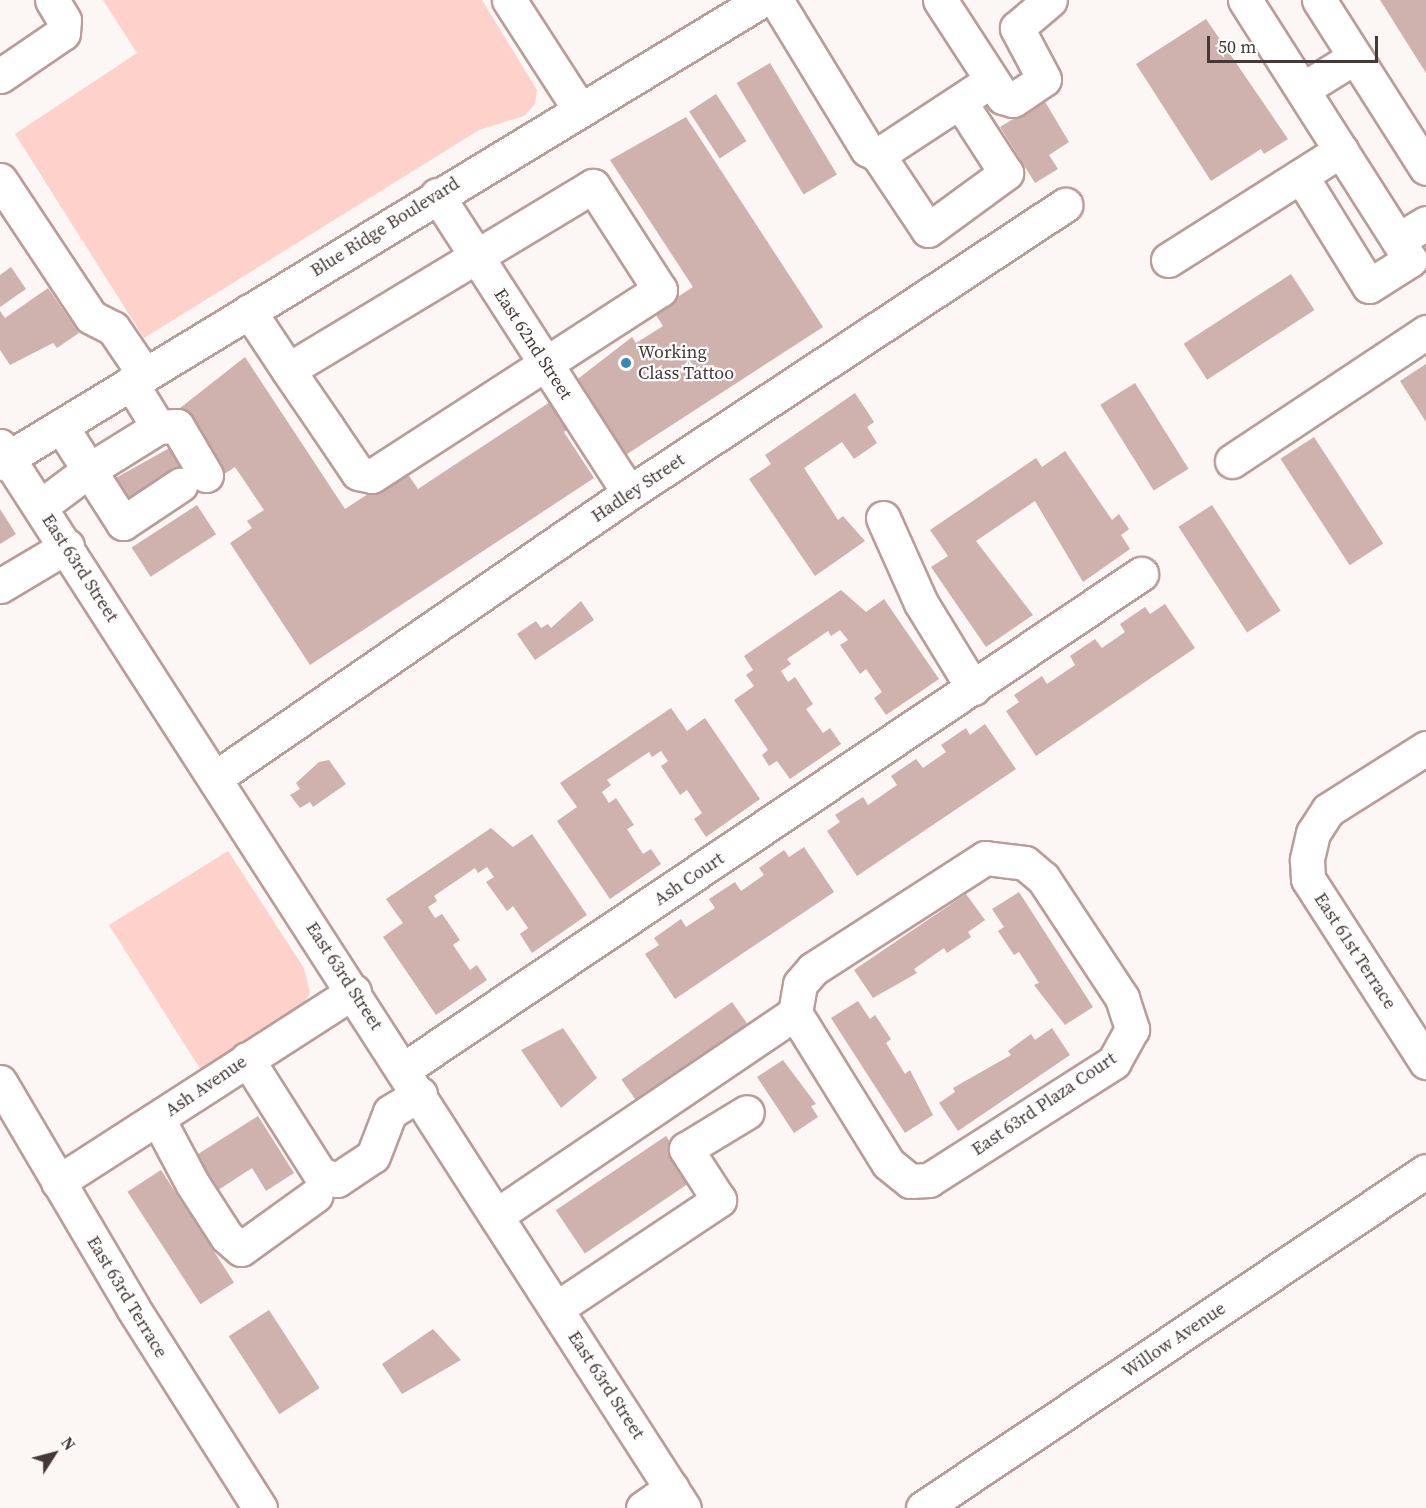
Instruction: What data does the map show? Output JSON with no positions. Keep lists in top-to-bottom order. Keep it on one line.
{"streets":{"street":["Blue Ridge Boulevard","East 62nd Street","Hadley Street","East 63rd Street","Ash Court","East 61st Terrace","Ash Avenue","East 63rd Plaza Court","East 63rd Terrace","Willow Avenue"]},"crossings":[["Blue Ridge Boulevard","East 62nd Street"],["Blue Ridge Boulevard","East 63rd Street"],["East 62nd Street","Hadley Street"],["Hadley Street","East 63rd Street"],["East 63rd Street","Ash Court"],["East 63rd Street","Ash Avenue"],["Ash Court","Ash Avenue"],["Ash Avenue","East 63rd Terrace"]],"places":["Working Class Tattoo"],"scale_bar":"50 m","north":"top right"}
